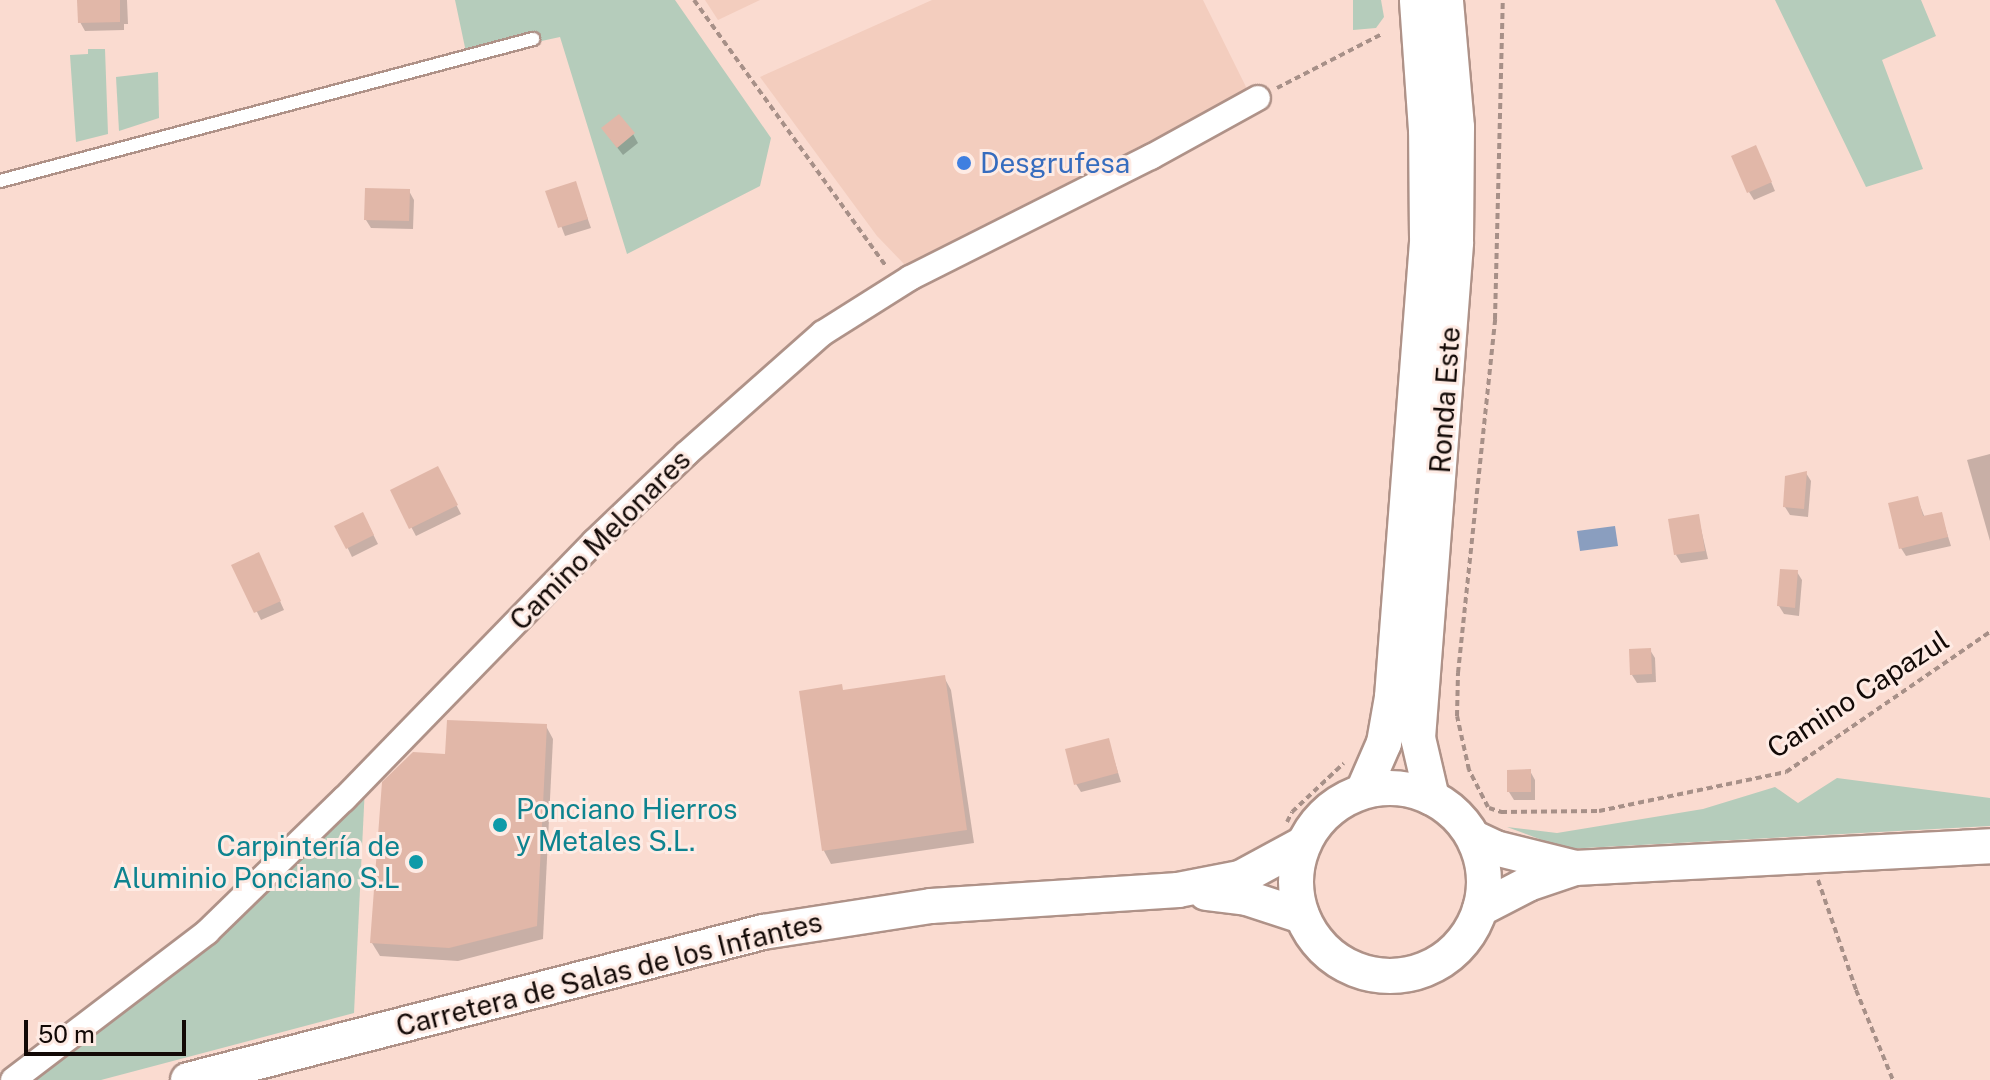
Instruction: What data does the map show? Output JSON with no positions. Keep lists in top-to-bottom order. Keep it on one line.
{"streets":{"main road":["Ronda Este","Carretera de Salas de los Infantes"],"street":["Camino Melonares"],"path":["Camino Capazul"]},"crossings":[["Ronda Este","Camino Capazul"],["Ronda Este","Carretera de Salas de los Infantes"],["Camino Capazul","Carretera de Salas de los Infantes"]],"places":["Desgrufesa","Ponciano Hierros y Metales S.L.","Carpintería de Aluminio Ponciano S.L"],"scale_bar":"50 m"}
